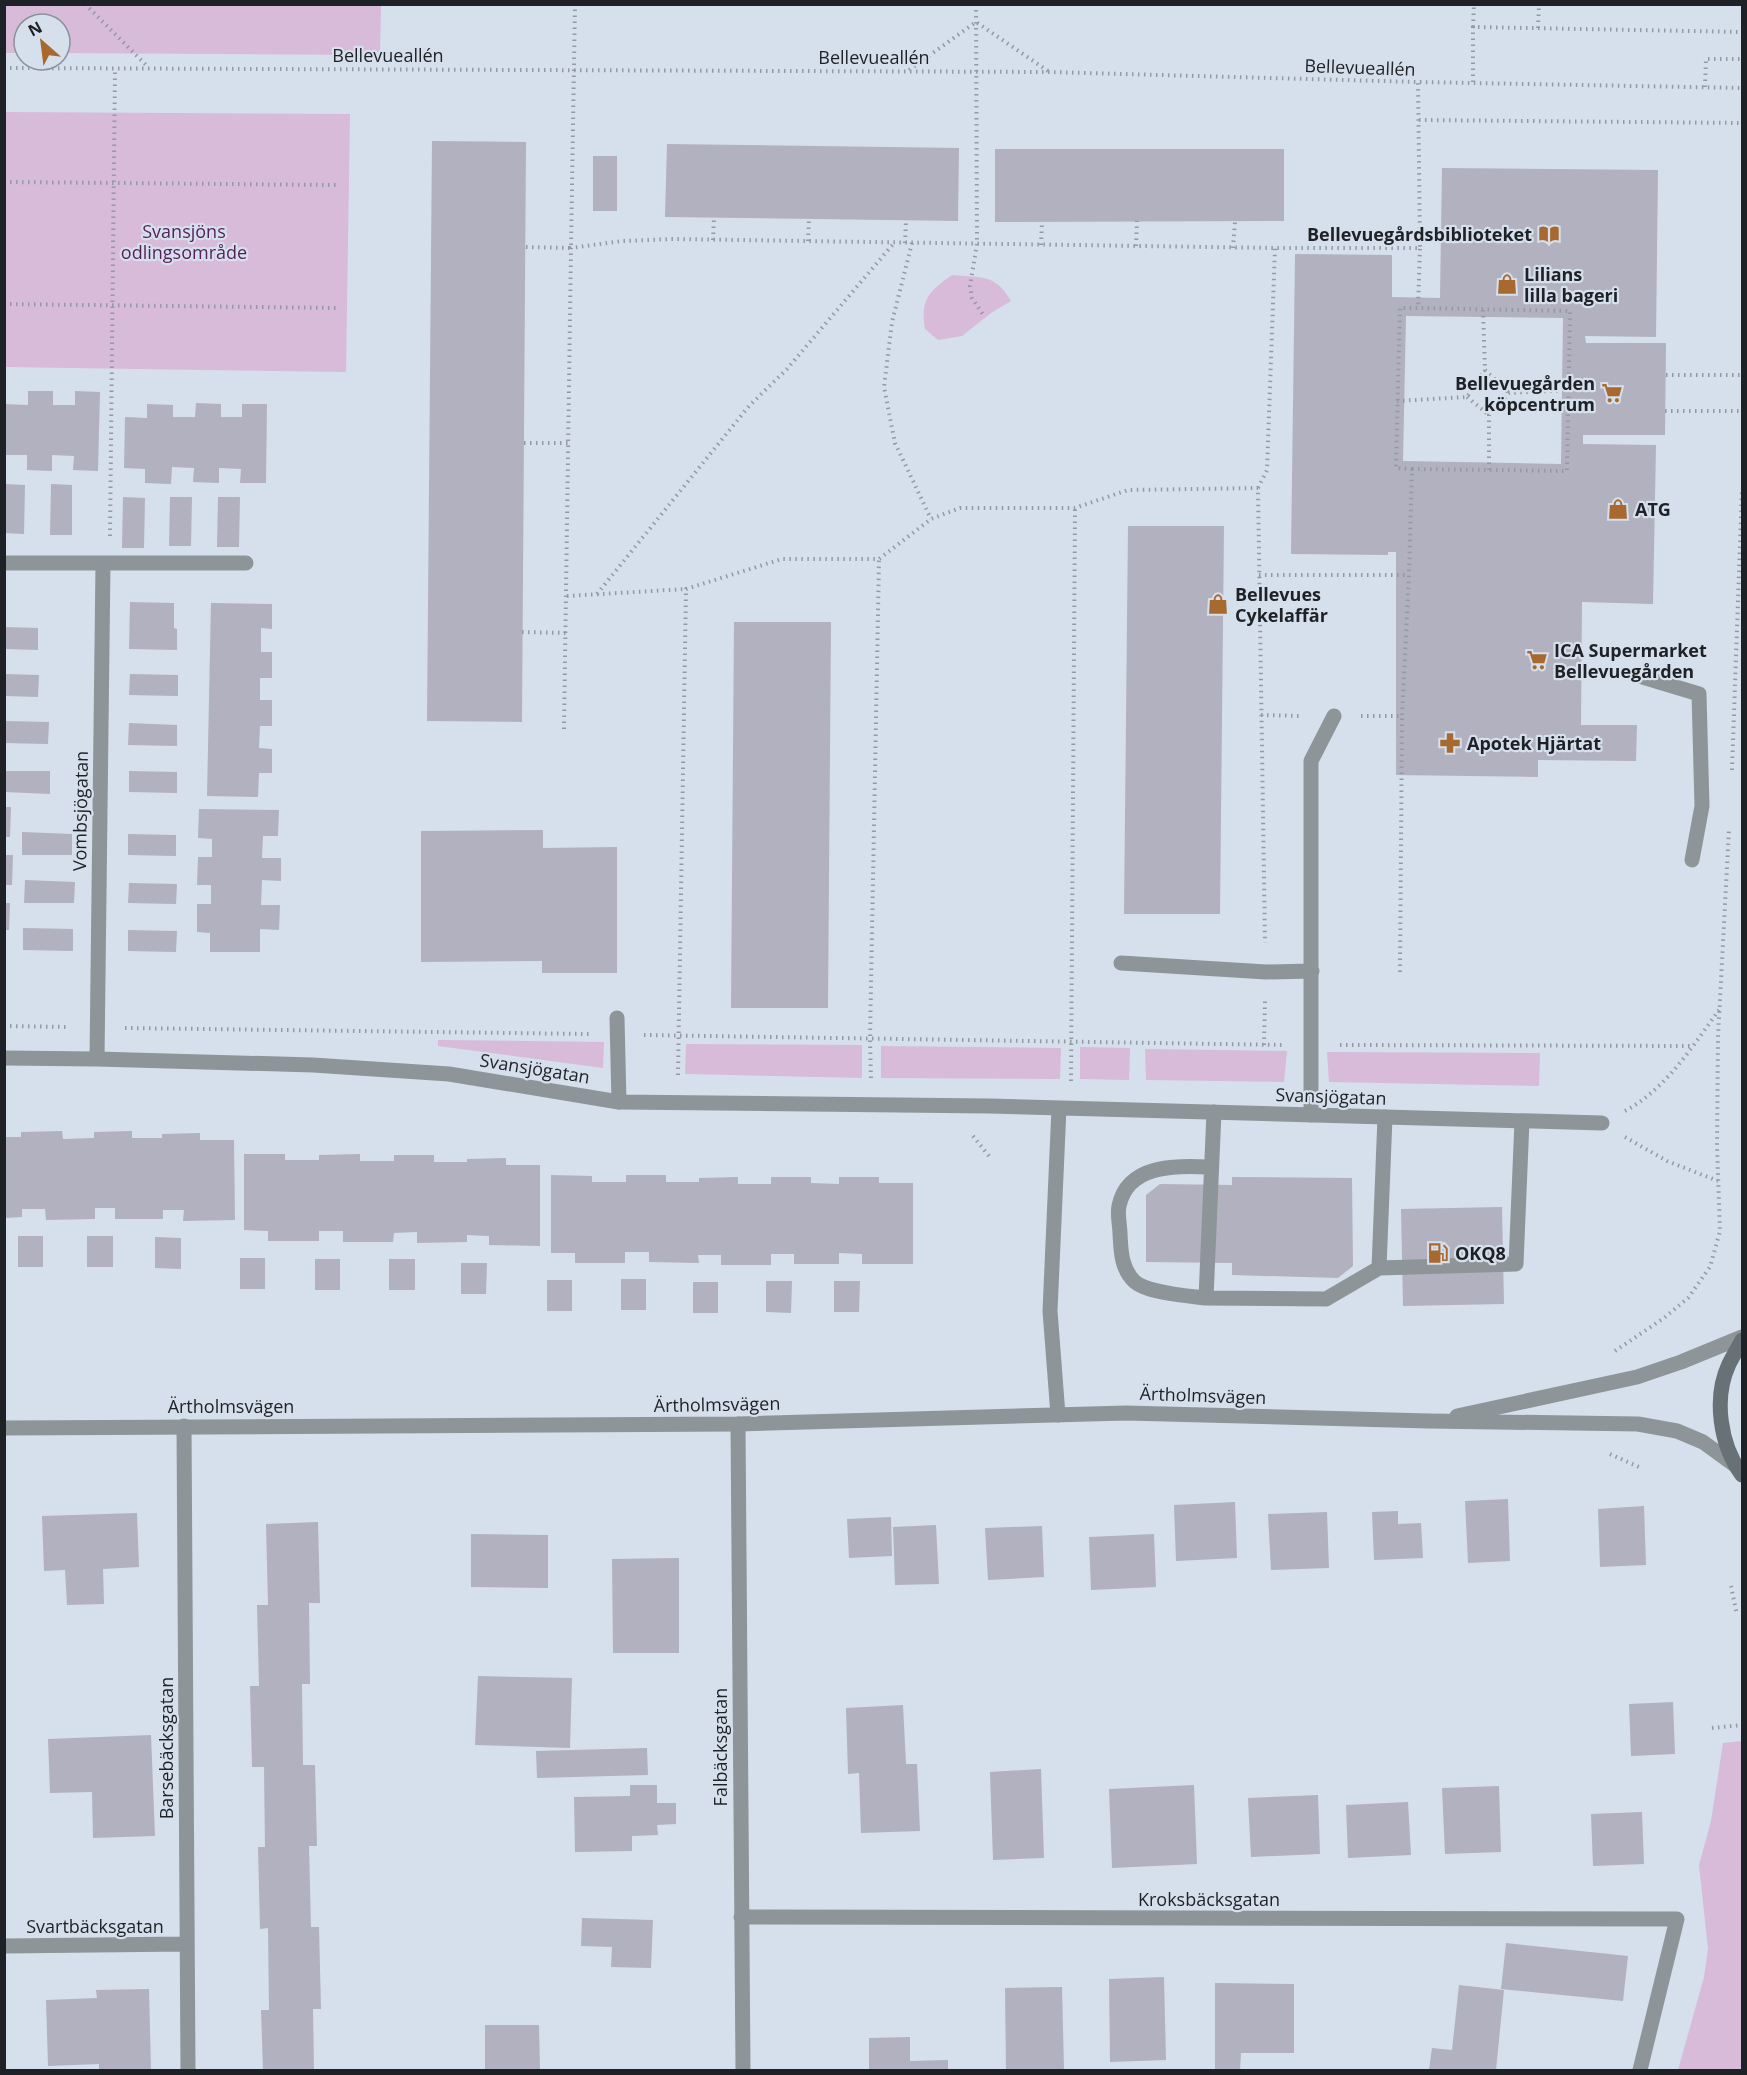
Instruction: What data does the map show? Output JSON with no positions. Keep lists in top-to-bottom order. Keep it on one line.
{"streets":{"street":["Vombsjögatan","Svansjögatan","Ärtholmsvägen","Falbäcksgatan","Barsebäcksgatan","Kroksbäcksgatan","Svartbäcksgatan"],"path":["Bellevueallén"]},"crossings":[["Vombsjögatan","Svansjögatan"],["Ärtholmsvägen","Falbäcksgatan"],["Ärtholmsvägen","Barsebäcksgatan"],["Falbäcksgatan","Kroksbäcksgatan"],["Barsebäcksgatan","Svartbäcksgatan"]],"parks":["Svansjöns odlingsområde"],"places":{"library":["Bellevuegårdsbiblioteket"],"shop":["Lilians lilla bageri","ATG","Bellevues Cykelaffär"],"supermarket":["Bellevuegården köpcentrum","ICA Supermarket Bellevuegården"],"pharmacy":["Apotek Hjärtat"],"fuel station":["OKQ8"]},"north":"top left"}
